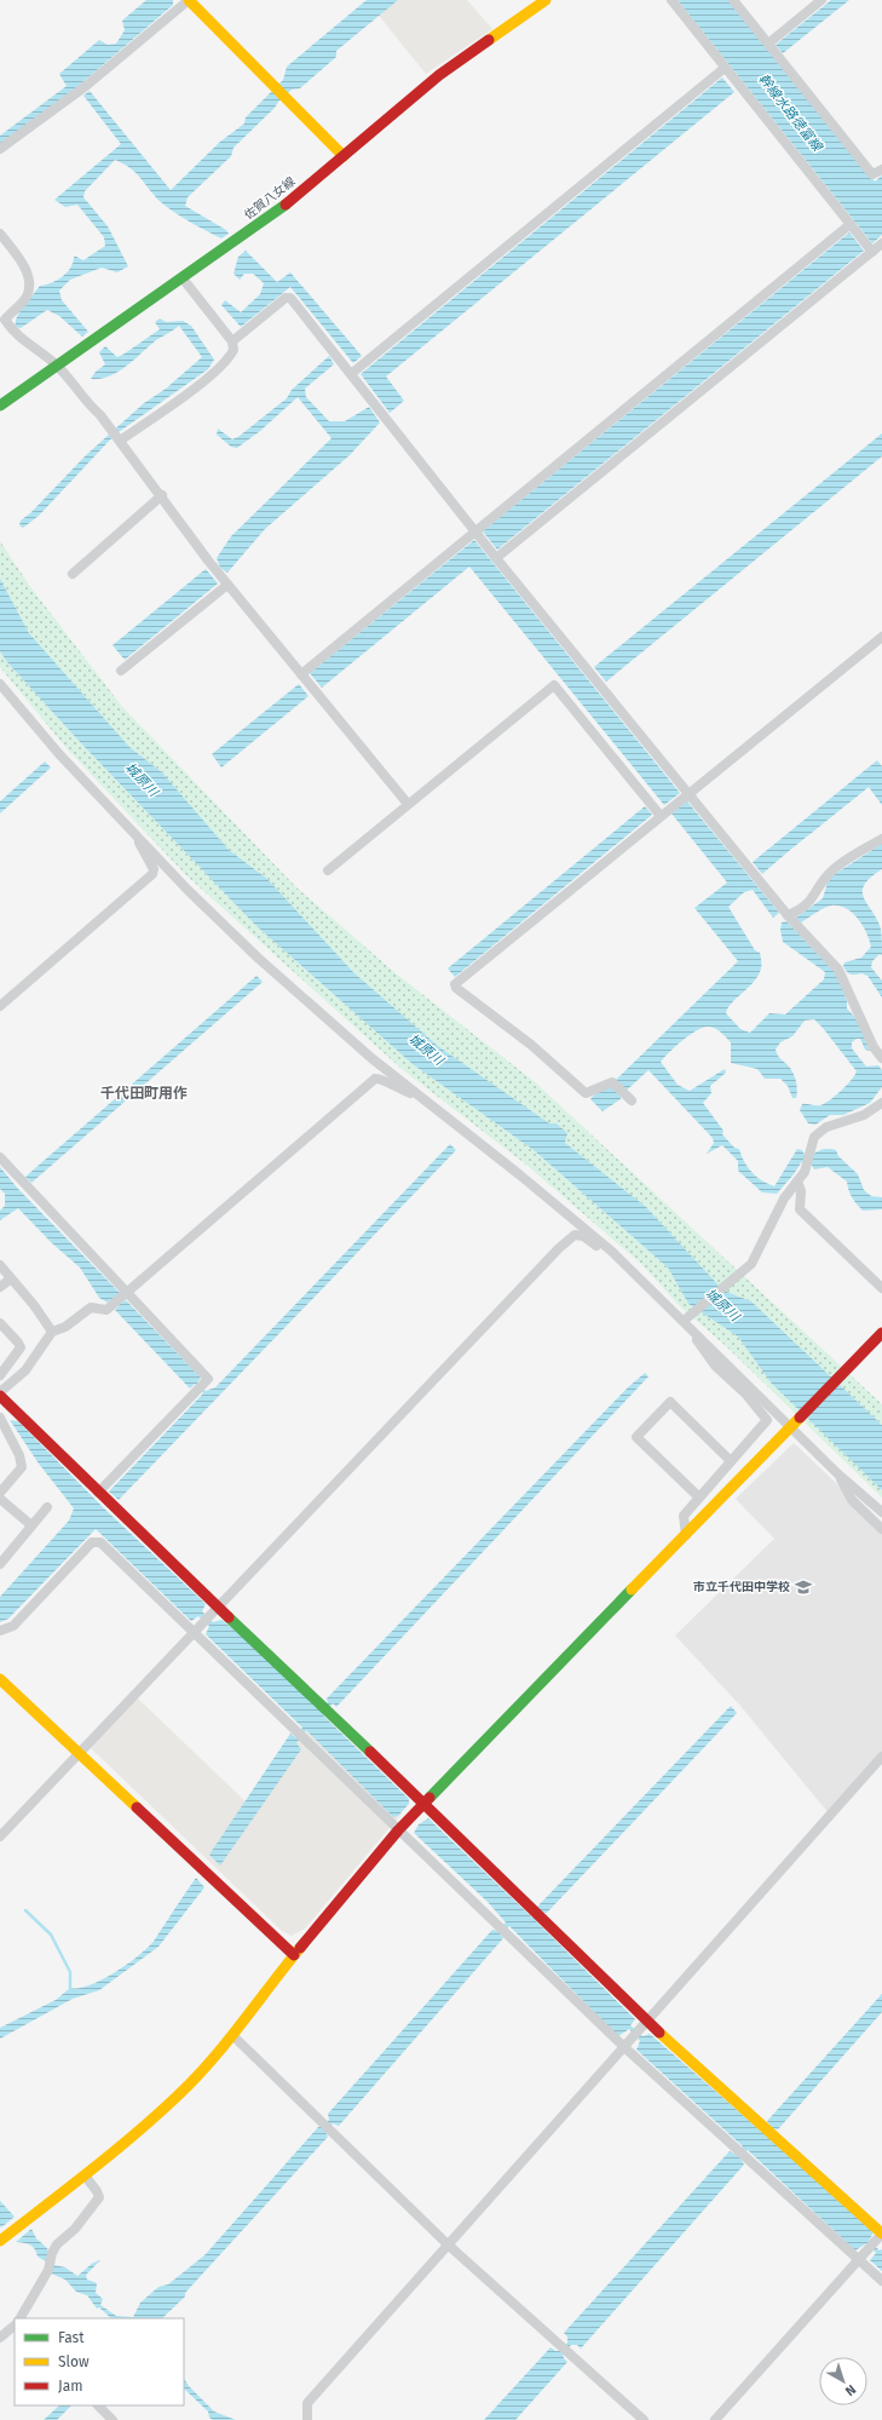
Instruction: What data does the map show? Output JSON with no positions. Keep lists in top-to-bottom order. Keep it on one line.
{"streets":{"street":["佐賀八女線"]},"districts":["千代田町用作"],"water":["幹線水路徳富線","城原川"],"places":{"school or university":["市立千代田中学校"]},"legend":["Fast","Slow","Jam"],"north":"bottom right"}
